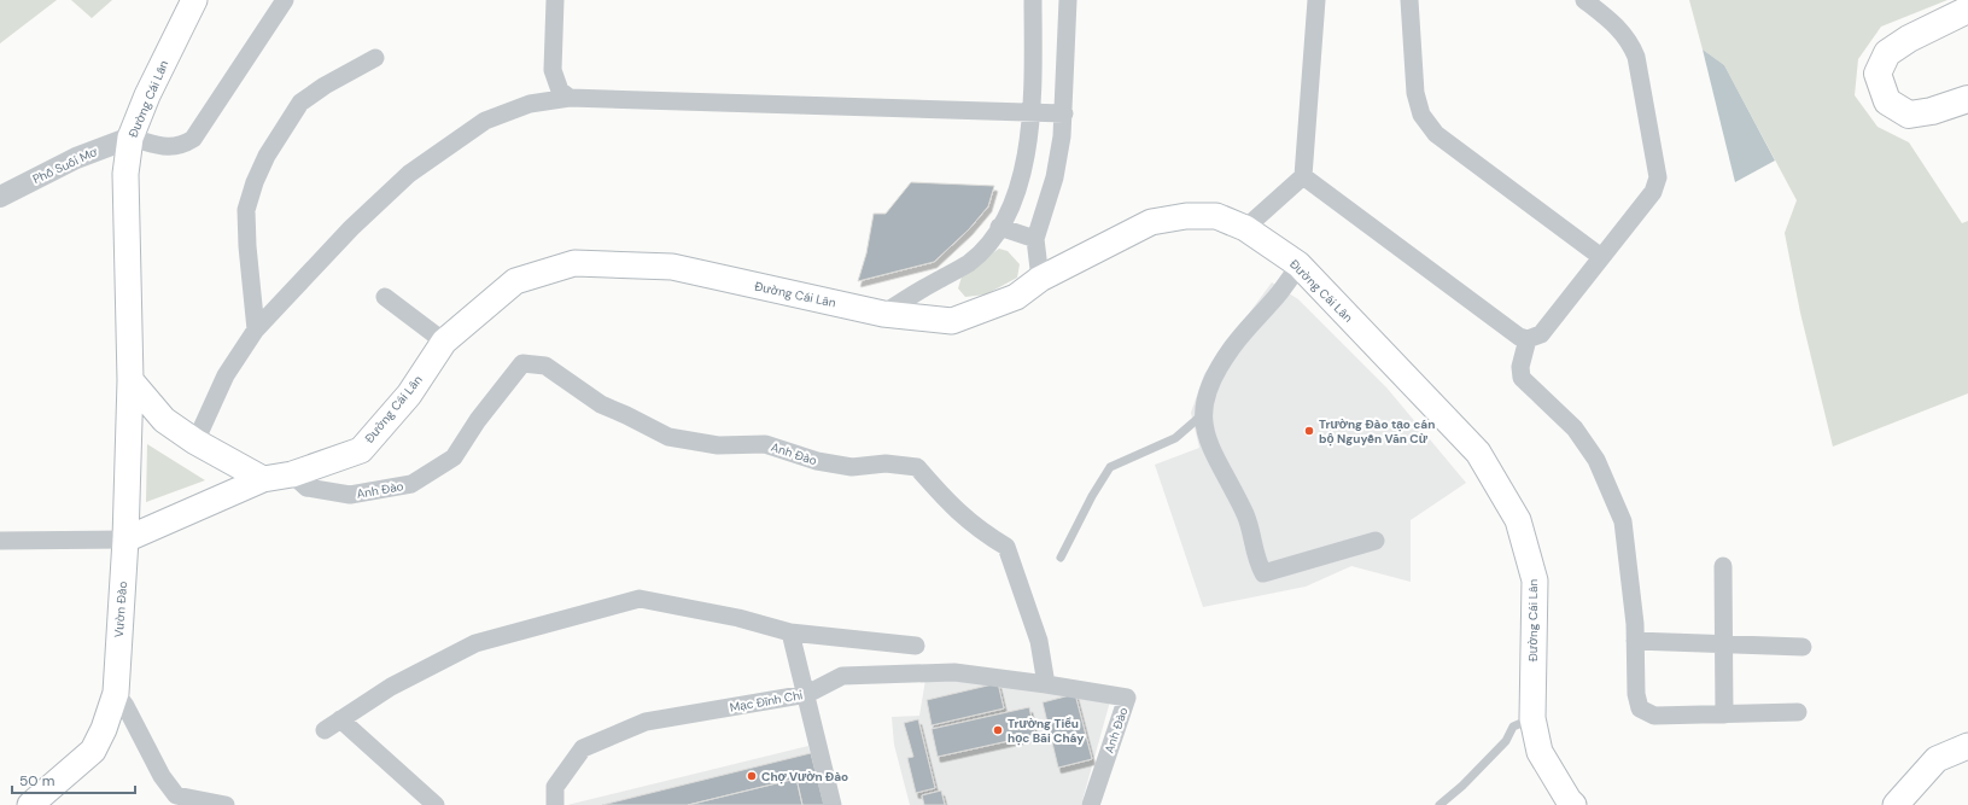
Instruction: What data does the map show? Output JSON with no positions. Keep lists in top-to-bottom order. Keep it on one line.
{"streets":{"main road":["Đường Cái Lân","Vườn Đào"],"street":["Phố Suối Mơ","Anh Đào","Mạc Đĩnh Chi"]},"crossings":[["Đường Cái Lân","Phố Suối Mơ"],["Đường Cái Lân","Anh Đào"],["Đường Cái Lân","Vườn Đào"],["Anh Đào","Mạc Đĩnh Chi"]],"places":["Trường Đào tạo cán bộ Nguyễn Văn Cừ","Trường Tiểu học Bãi Cháy","Chợ Vườn Đào"],"scale_bar":"50 m"}
